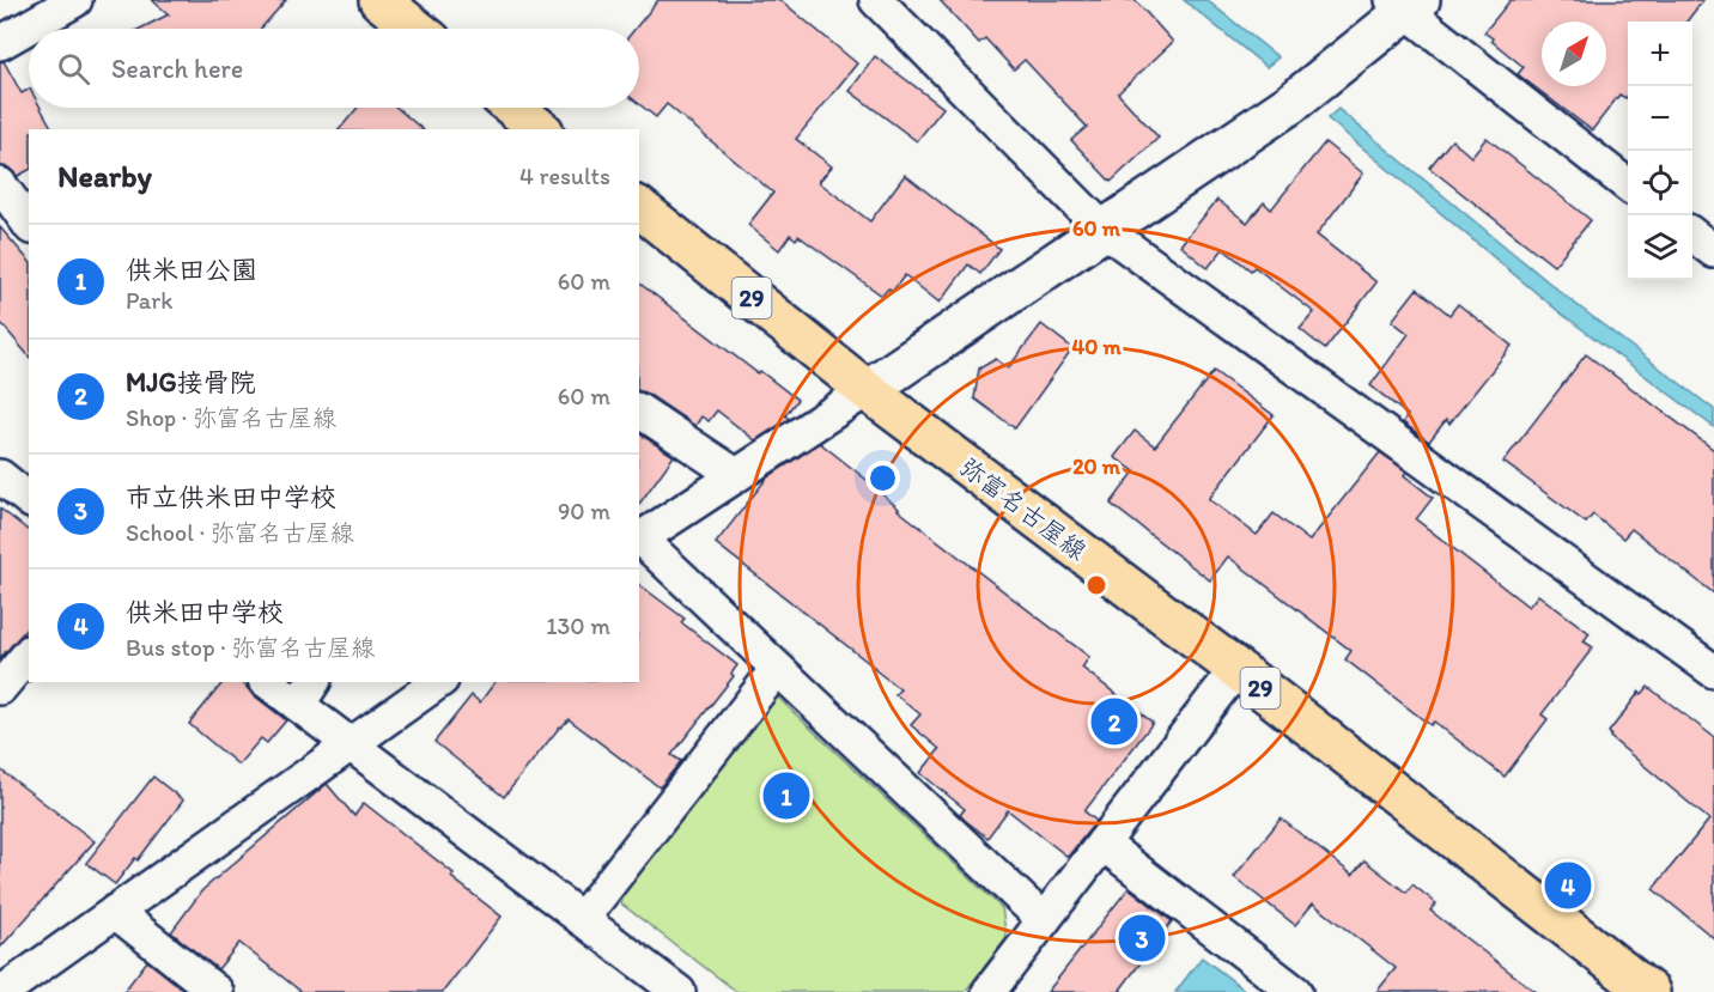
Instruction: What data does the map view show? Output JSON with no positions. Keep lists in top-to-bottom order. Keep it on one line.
{"streets":{"main road":["29","弥富名古屋線"]},"north":"top right","page":{"map_buttons":["+","−"],"search":"Search here","heading":["Nearby","4 results"],"list":[{"mark":"1","name":"供米田公園","note":"Park","value":"60 m"},{"mark":"2","name":"MJG接骨院","note":"Shop · 弥富名古屋線","value":"60 m"},{"mark":"3","name":"市立供米田中学校","note":"School · 弥富名古屋線","value":"90 m"},{"mark":"4","name":"供米田中学校","note":"Bus stop · 弥富名古屋線","value":"130 m"}],"pins":["2","1","4","3"]},"rings":["60 m","40 m","20 m"]}
